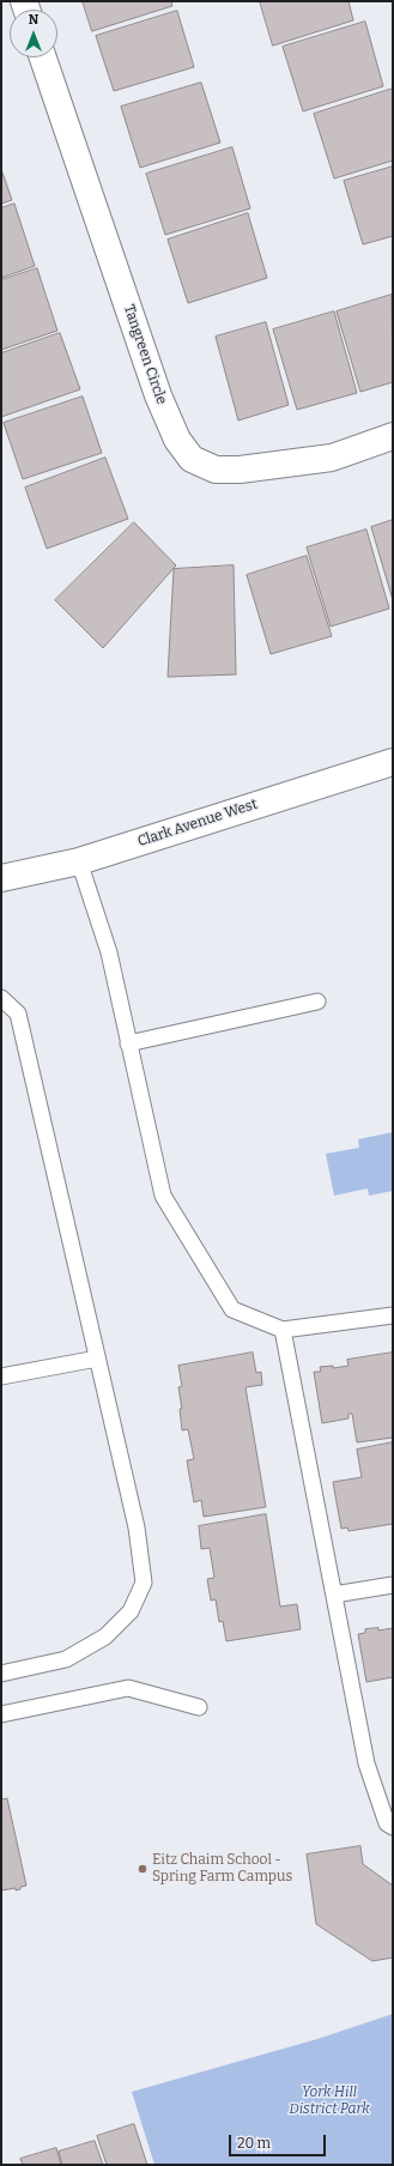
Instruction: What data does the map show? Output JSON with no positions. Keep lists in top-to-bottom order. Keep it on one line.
{"streets":{"street":["Tangreen Circle","Clark Avenue West"]},"parks":["York Hill District Park"],"places":["Eitz Chaim School - Spring Farm Campus"],"scale_bar":"20 m","north":"top"}
